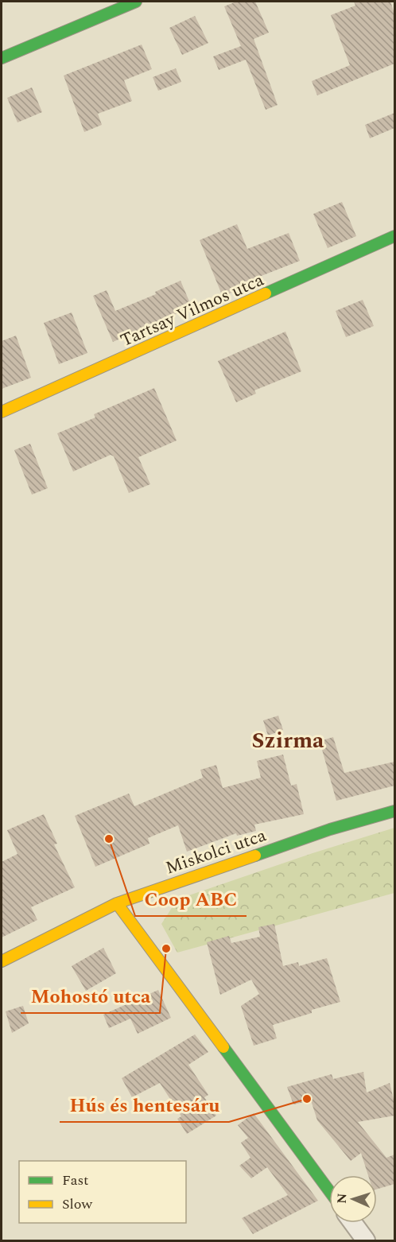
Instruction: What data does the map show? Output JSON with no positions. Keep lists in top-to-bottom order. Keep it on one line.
{"streets":{"street":["Tartsay Vilmos utca","Miskolci utca"]},"districts":["Szirma"],"places":["Coop ABC","Mohostó utca","Hús és hentesáru"],"legend":["Fast","Slow"],"north":"left"}
